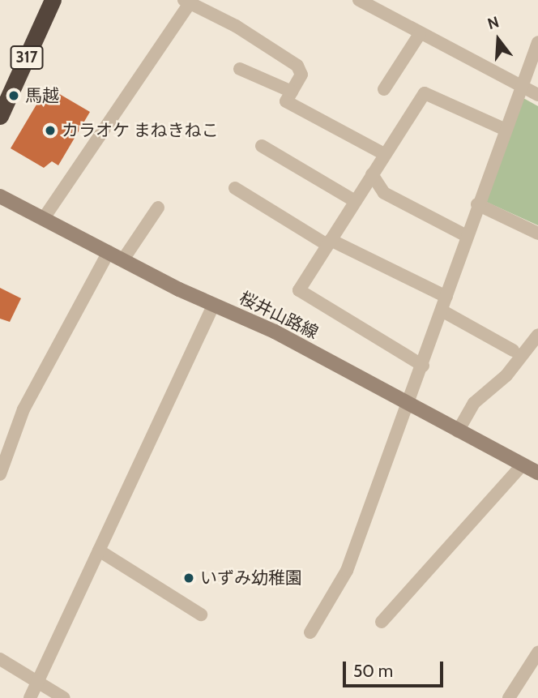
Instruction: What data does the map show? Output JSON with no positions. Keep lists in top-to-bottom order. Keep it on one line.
{"streets":{"highway":["317"],"main road":["桜井山路線"]},"places":["馬越","カラオケ まねきねこ","いずみ幼稚園"],"scale_bar":"50 m","north":"top"}
